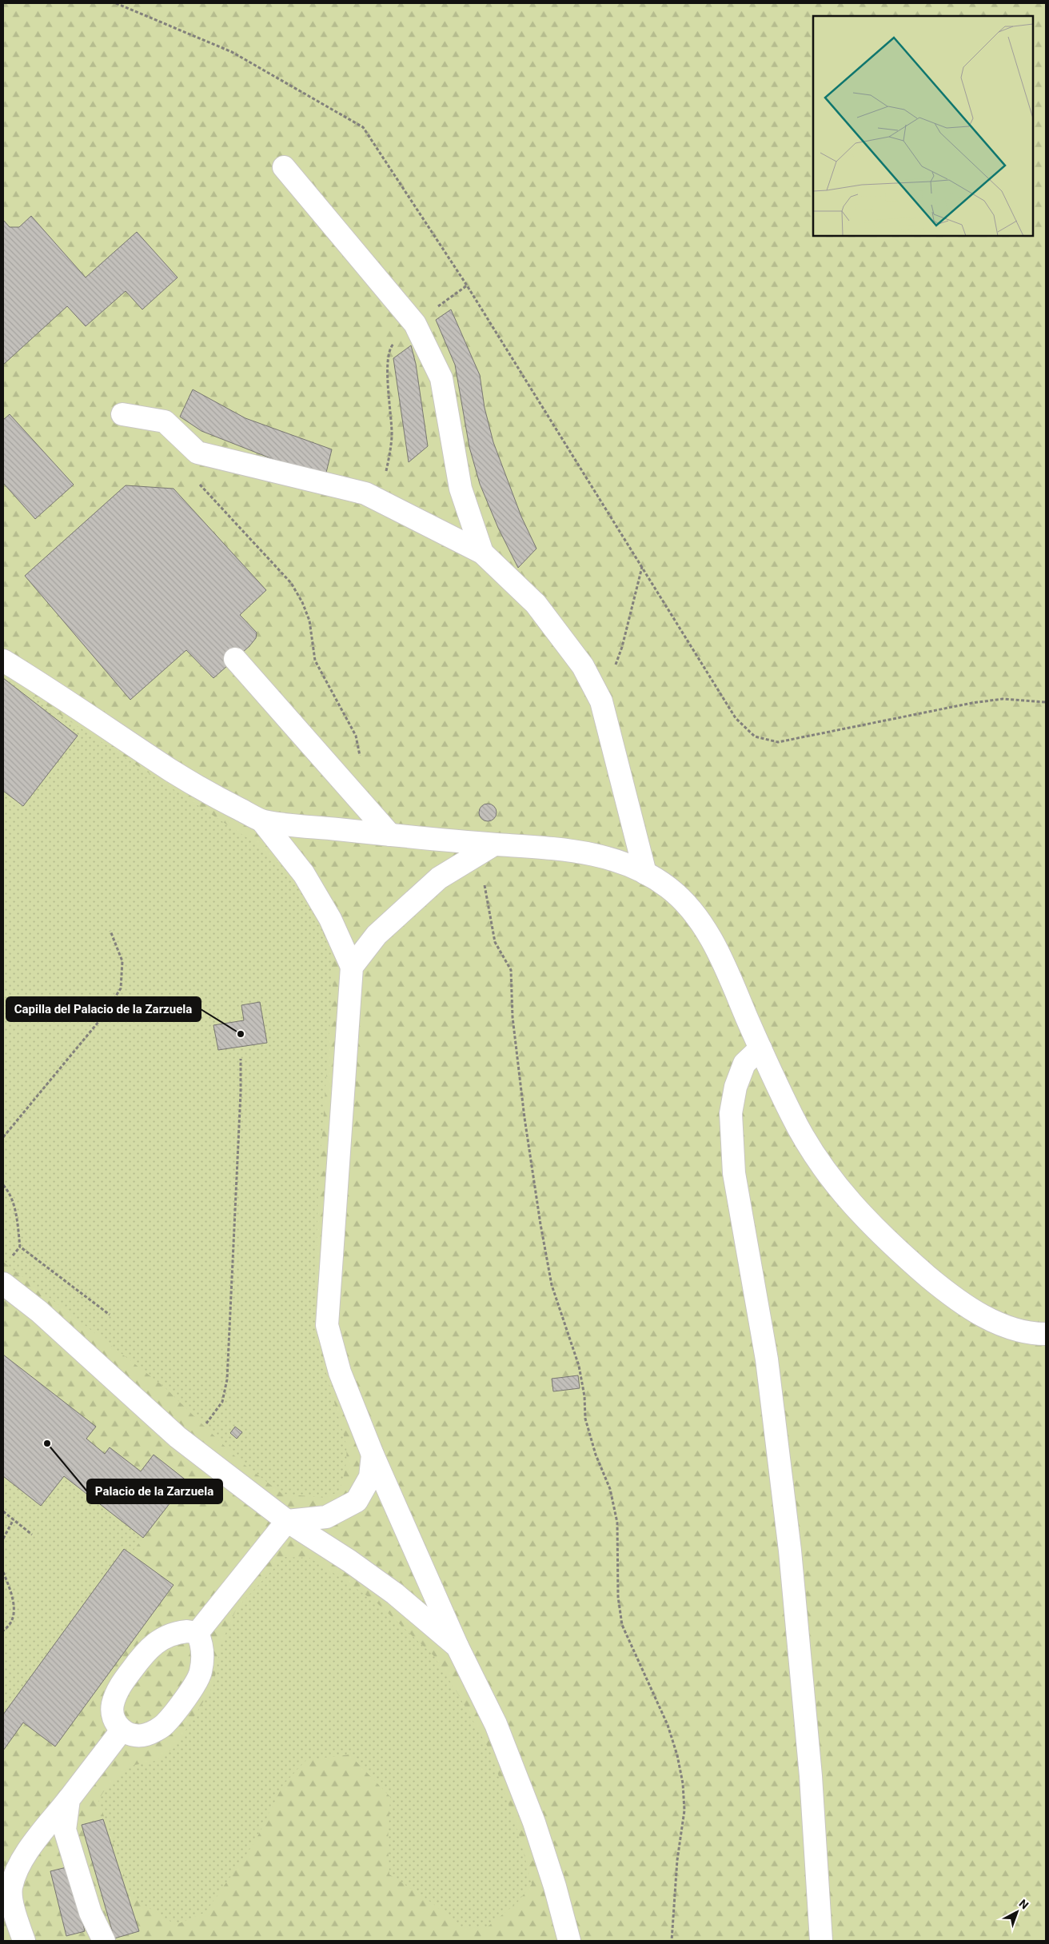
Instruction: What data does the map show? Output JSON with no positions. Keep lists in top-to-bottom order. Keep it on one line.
{"places":["Capilla del Palacio de la Zarzuela","Palacio de la Zarzuela"],"north":"top right"}
